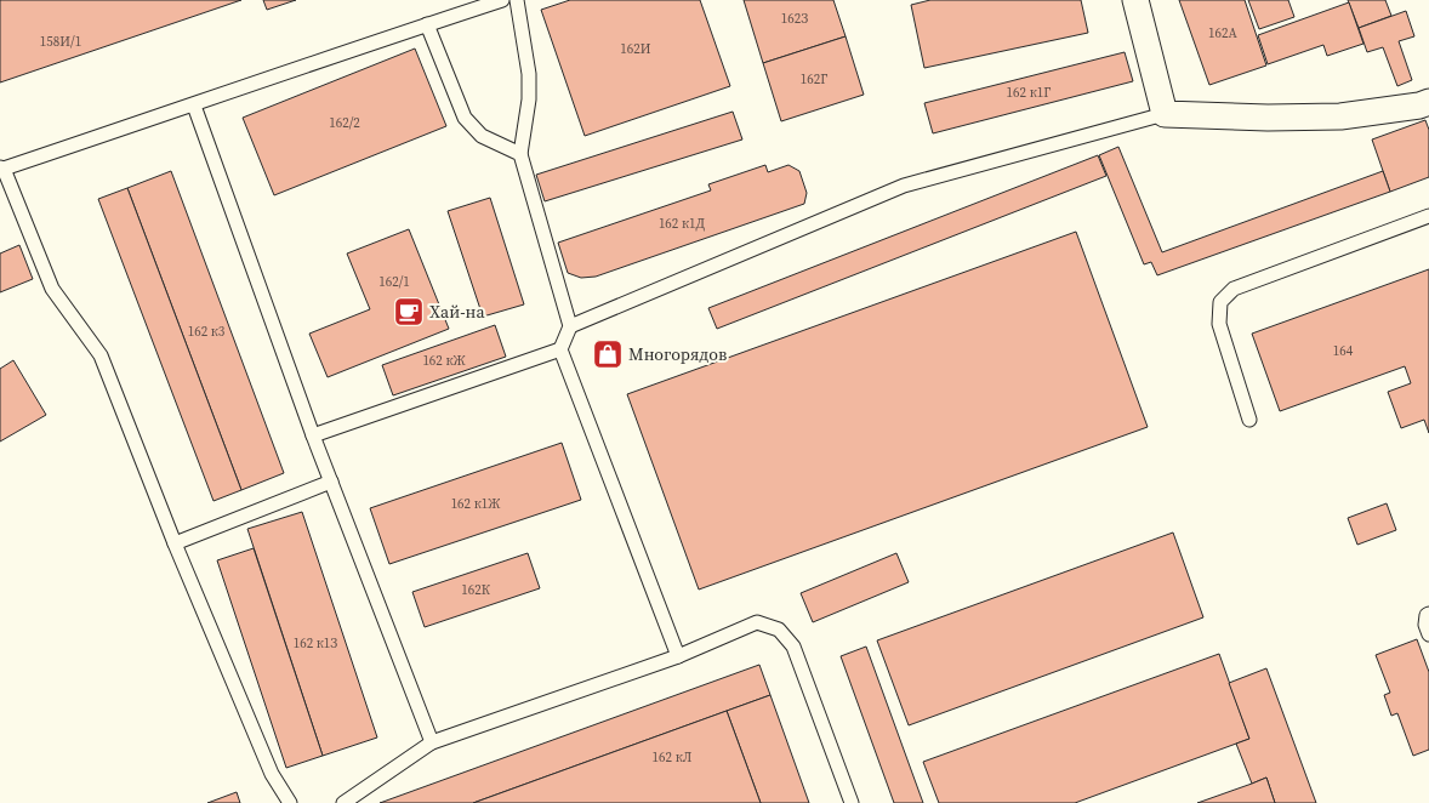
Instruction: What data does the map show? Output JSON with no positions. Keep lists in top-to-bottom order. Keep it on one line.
{"places":{"cafe":["Хай-на"],"shop":["Многорядов"]},"house_numbers":["162З","162А","158И/1","162И","162Г","162 к1Г","162/2","162 к1Д","162/1","162 к3","164","162 кЖ","162 к1Ж","162К","162 к1З","162 кЛ"]}
